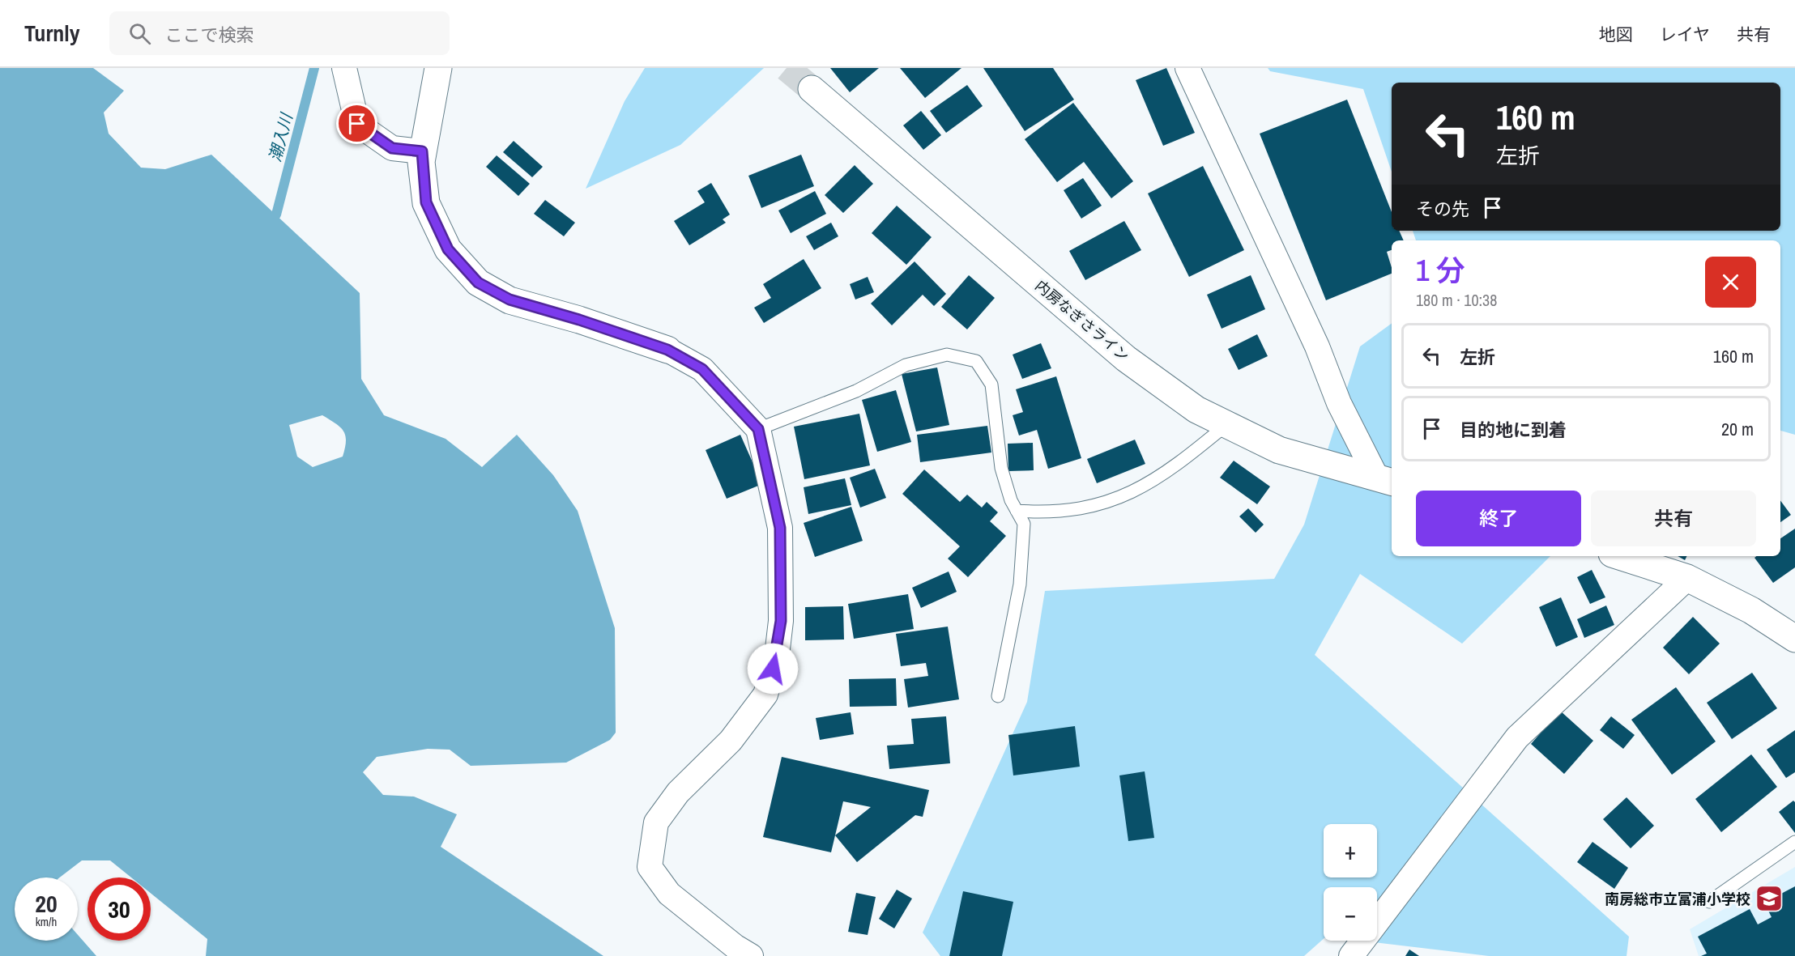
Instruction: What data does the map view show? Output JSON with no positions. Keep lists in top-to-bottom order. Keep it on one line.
{"streets":{"main road":["内房なぎさライン"]},"water":["潮入川"],"places":{"school or university":["南房総市立富浦小学校"]},"page":{"header":"Turnly","search":"ここで検索","nav":["地図","レイヤ","共有"],"turn":["160 m","左折"],"then":"その先","heading":["1 分","180 m · 10:38"],"list":[{"name":"左折","value":"160 m"},{"name":"目的地に到着","value":"20 m"}],"buttons":["終了","共有"],"map_buttons":["+","−"],"speed":"20 km/h","limit":"30"}}
